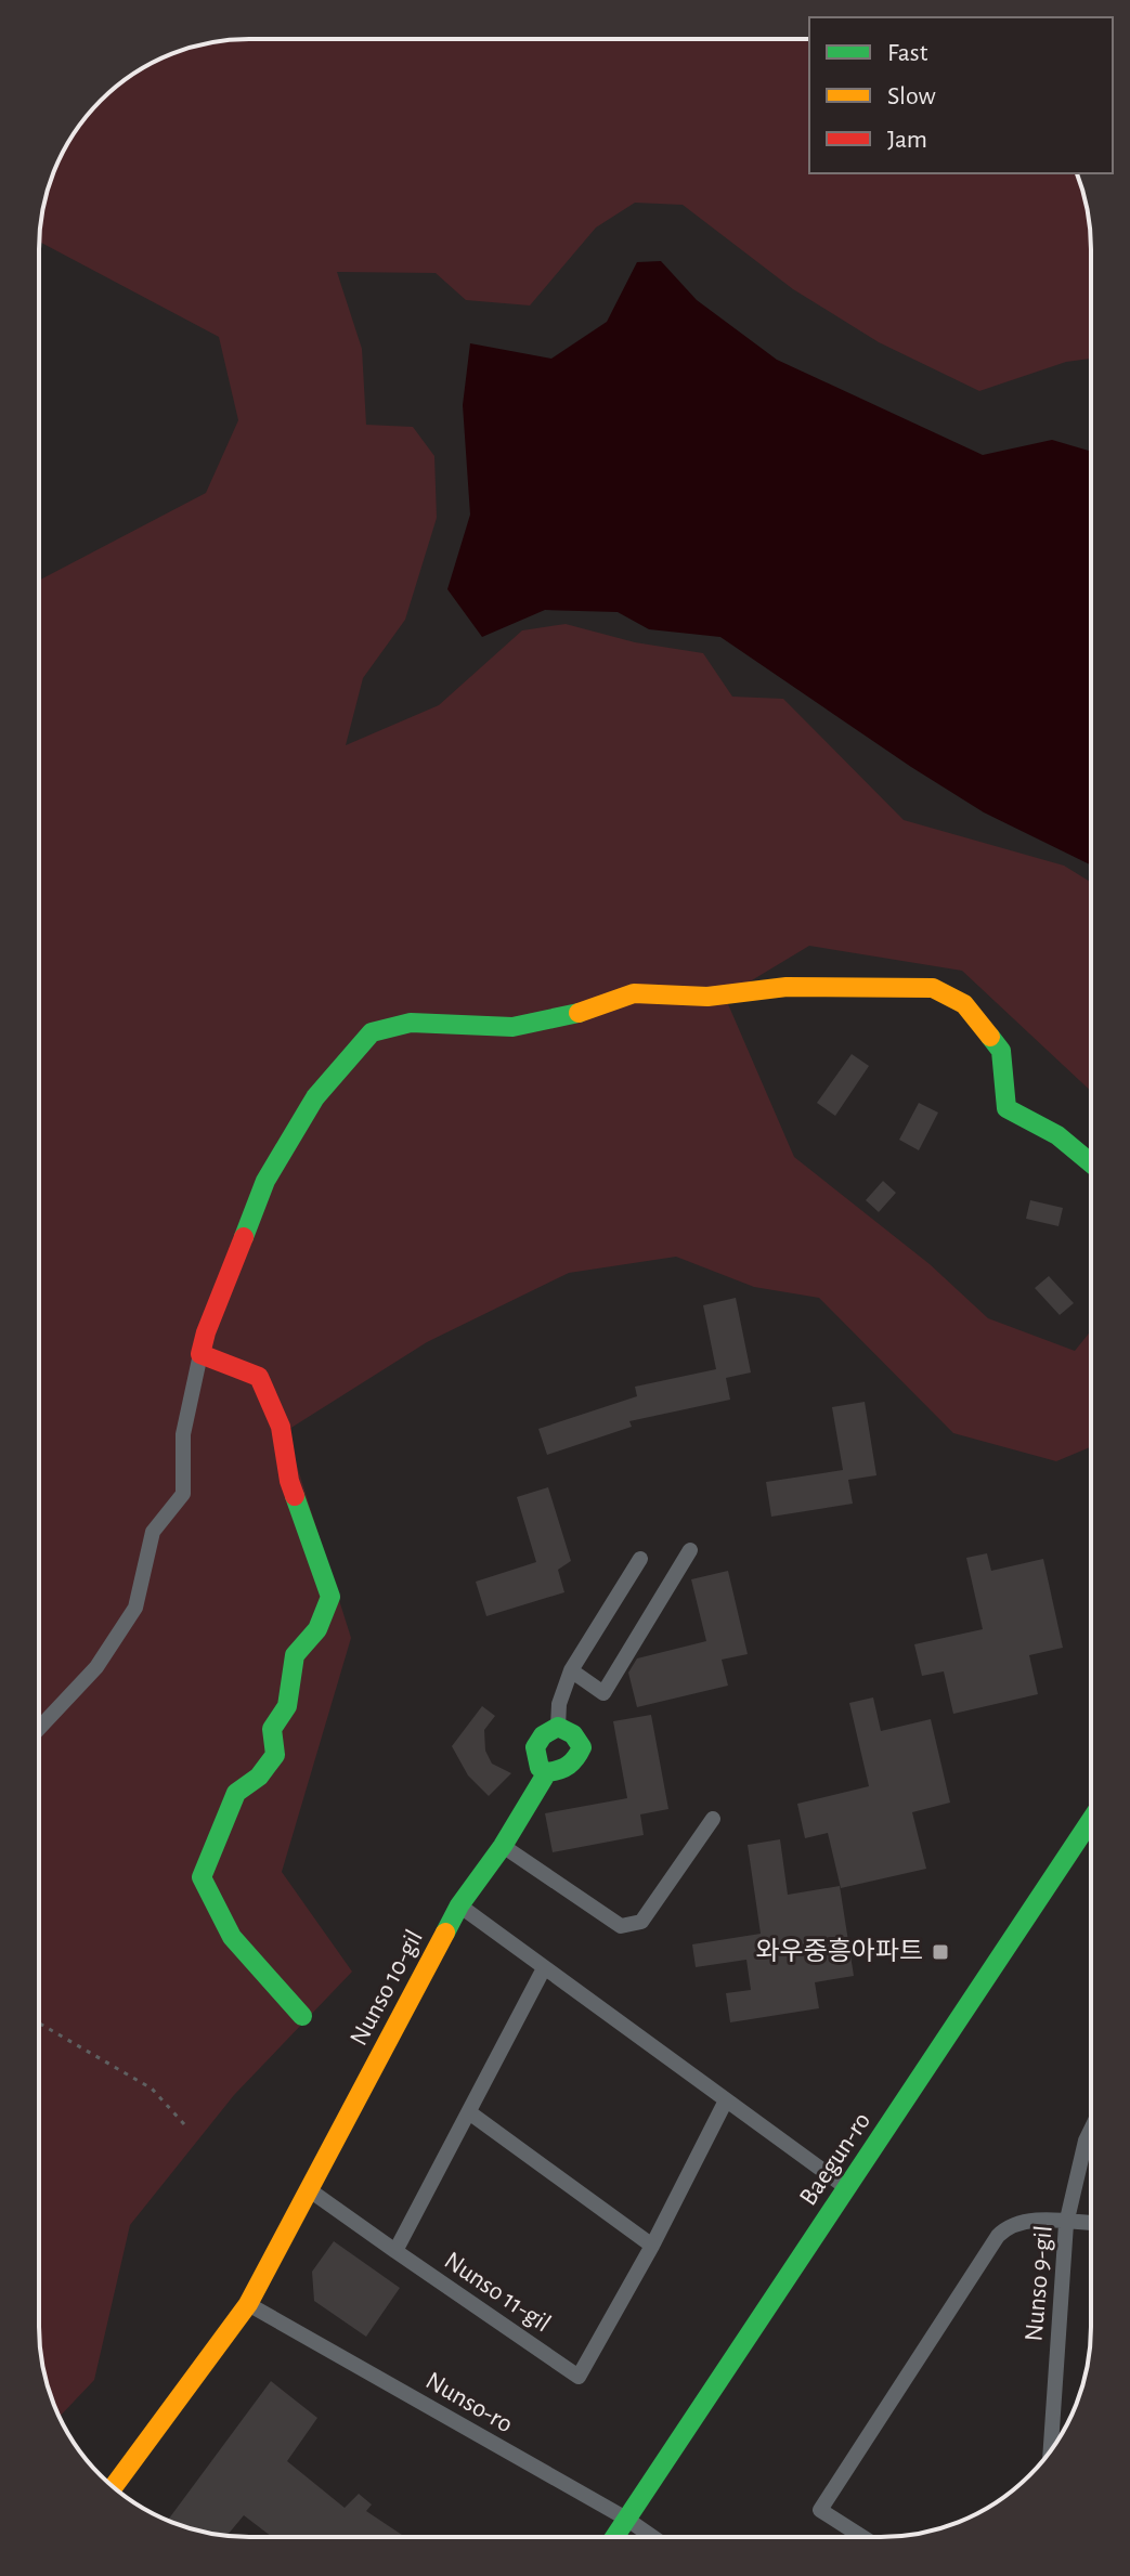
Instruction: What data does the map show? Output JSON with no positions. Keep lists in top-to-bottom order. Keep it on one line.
{"streets":{"street":["Nunso 10-gil","Baegun-ro","Nunso 9-gil","Nunso 11-gil","Nunso-ro"]},"crossings":[["Nunso 10-gil","Nunso-ro"],["Baegun-ro","Nunso-ro"]],"places":{"transit":["와우중흥아파트"]},"legend":["Fast","Slow","Jam"]}
